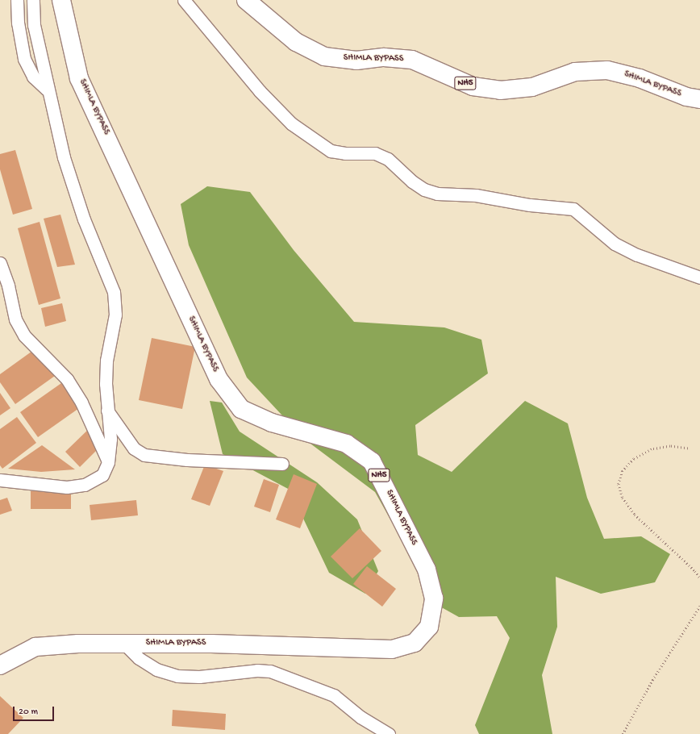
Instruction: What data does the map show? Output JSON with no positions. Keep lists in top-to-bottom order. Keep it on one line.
{"streets":{"highway":["SHIMLA BYPASS","NH5"]},"scale_bar":"20 m"}
